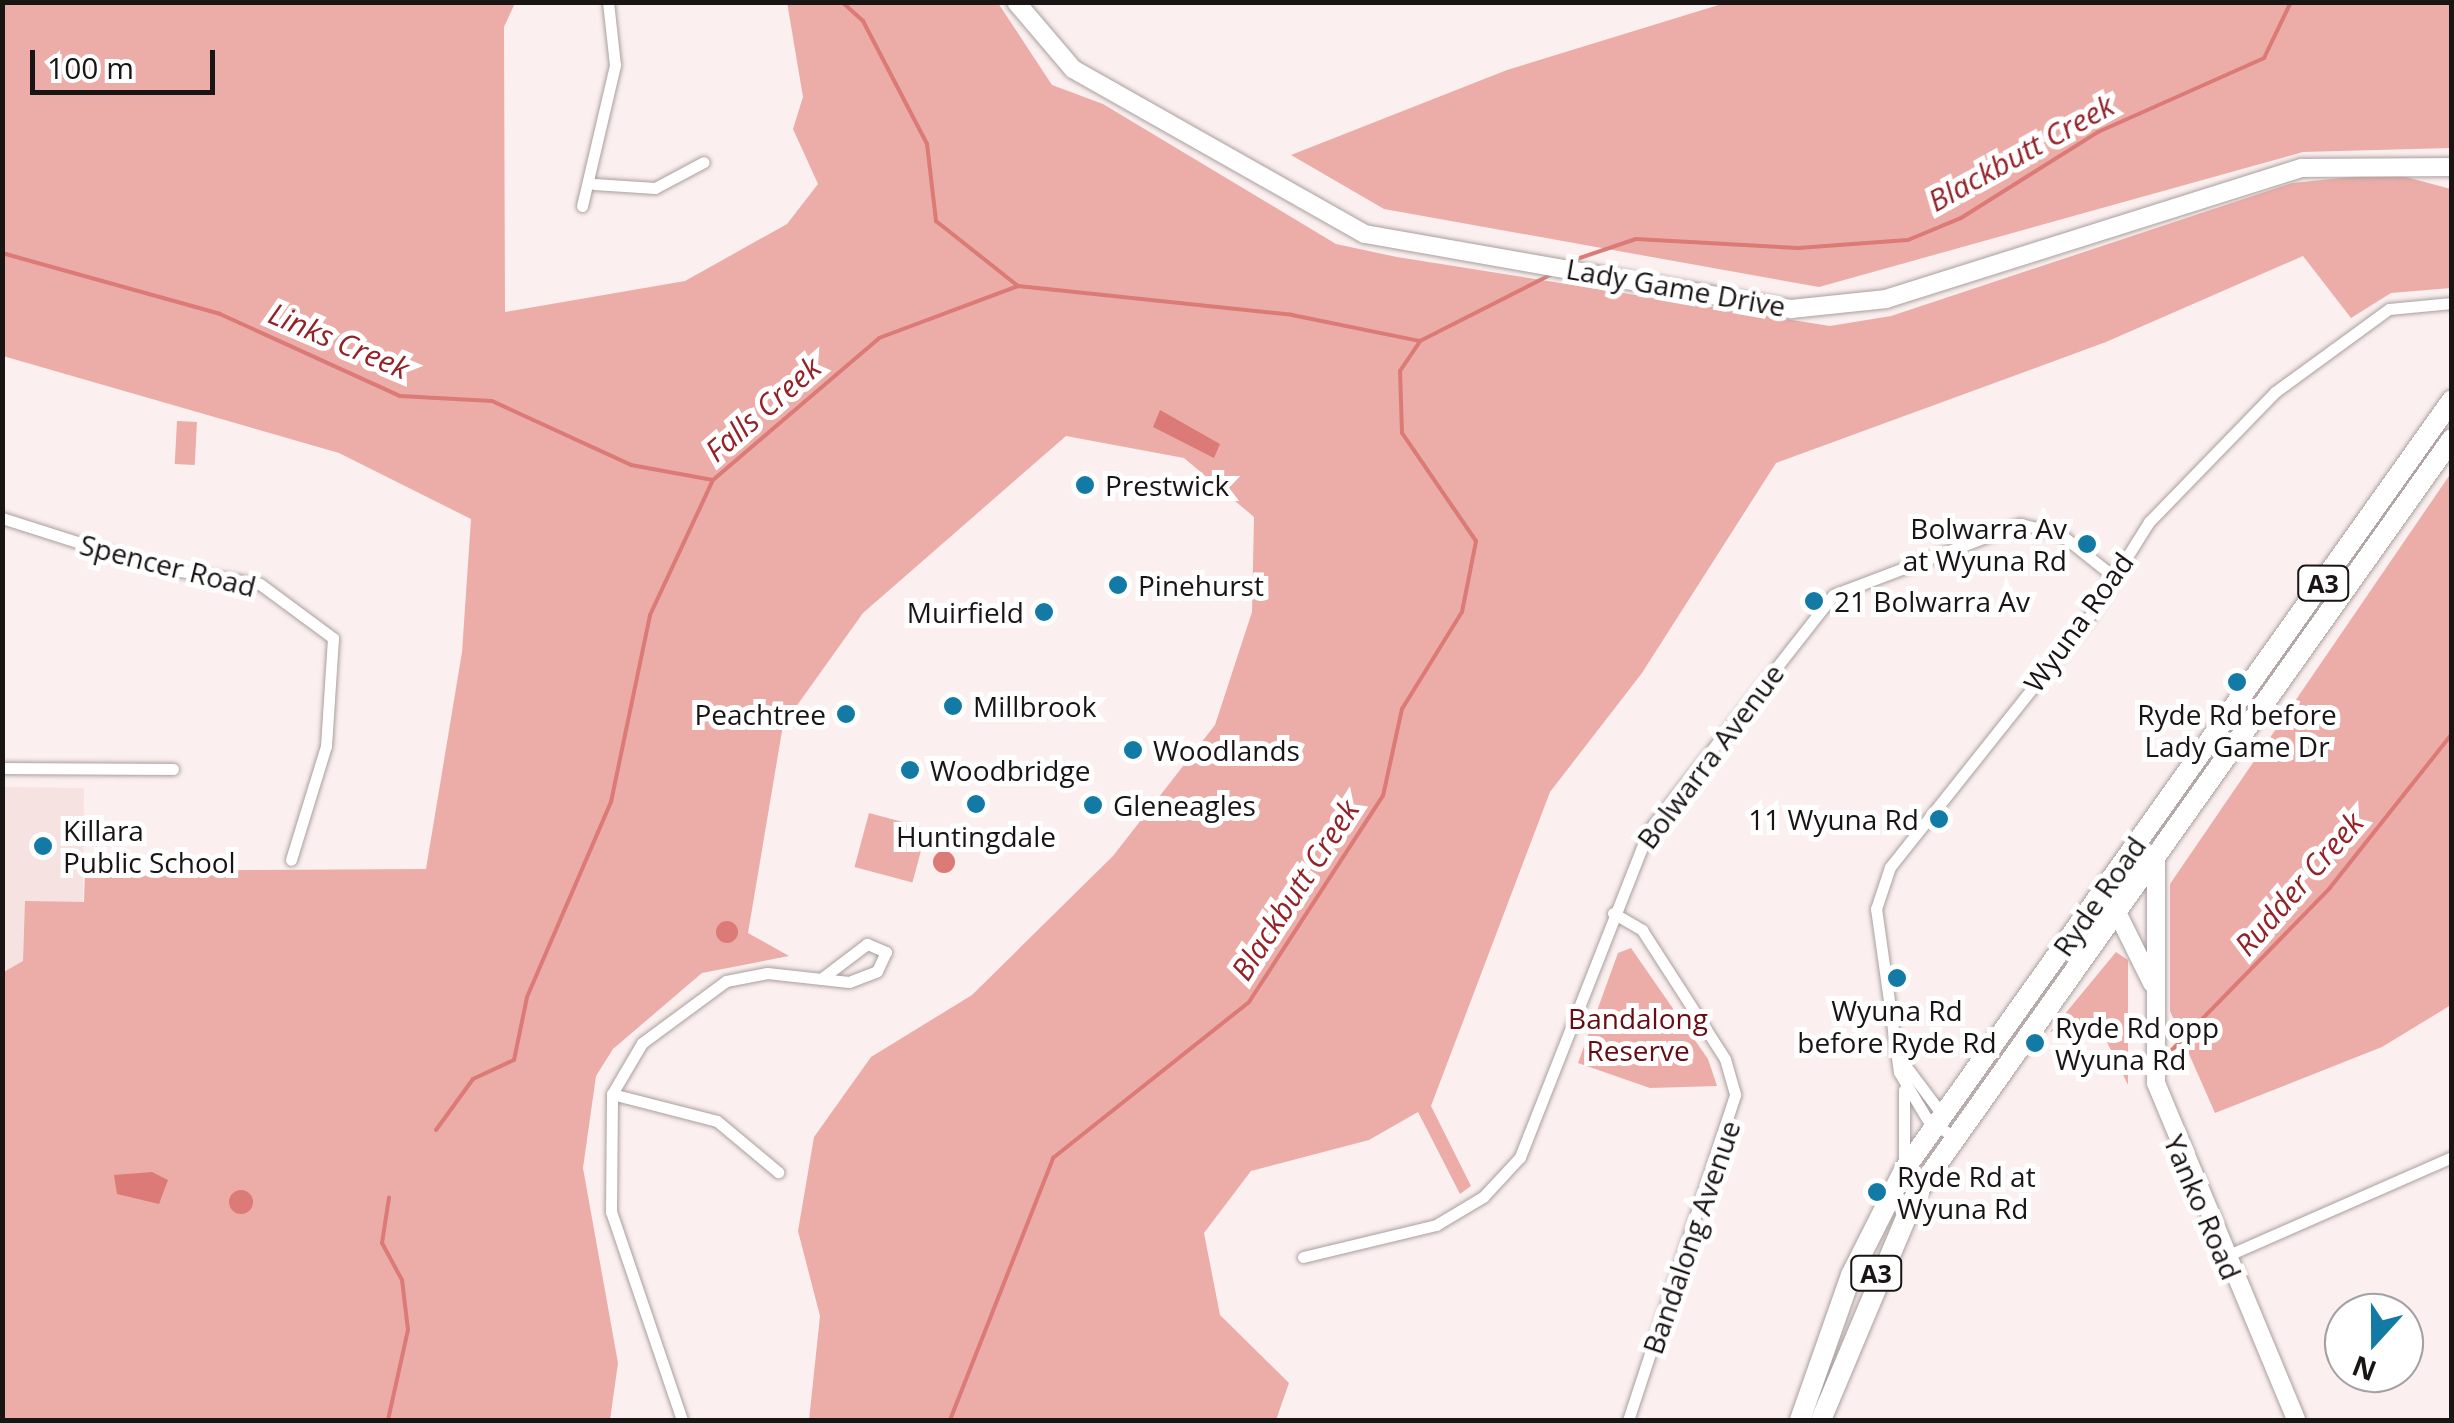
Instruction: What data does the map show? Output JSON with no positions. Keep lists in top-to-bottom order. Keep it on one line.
{"streets":{"highway":["A3","Ryde Road"],"main road":["Lady Game Drive","Yanko Road"],"street":["Spencer Road","Wyuna Road","Bolwarra Avenue","Bandalong Avenue"]},"crossings":[["Wyuna Road","Bolwarra Avenue"],["Wyuna Road","Ryde Road"],["Bolwarra Avenue","Bandalong Avenue"],["Ryde Road","Yanko Road"]],"water":["Blackbutt Creek","Links Creek","Falls Creek","Rudder Creek"],"parks":["Bandalong Reserve"],"places":["Prestwick","Bolwarra Av at Wyuna Rd","Pinehurst","21 Bolwarra Av","Muirfield","Ryde Rd before Lady Game Dr","Millbrook","Peachtree","Woodlands","Woodbridge","Huntingdale","Gleneagles","11 Wyuna Rd","Killara Public School","Wyuna Rd before Ryde Rd","Ryde Rd opp Wyuna Rd","Ryde Rd at Wyuna Rd"],"scale_bar":"100 m","north":"bottom"}
